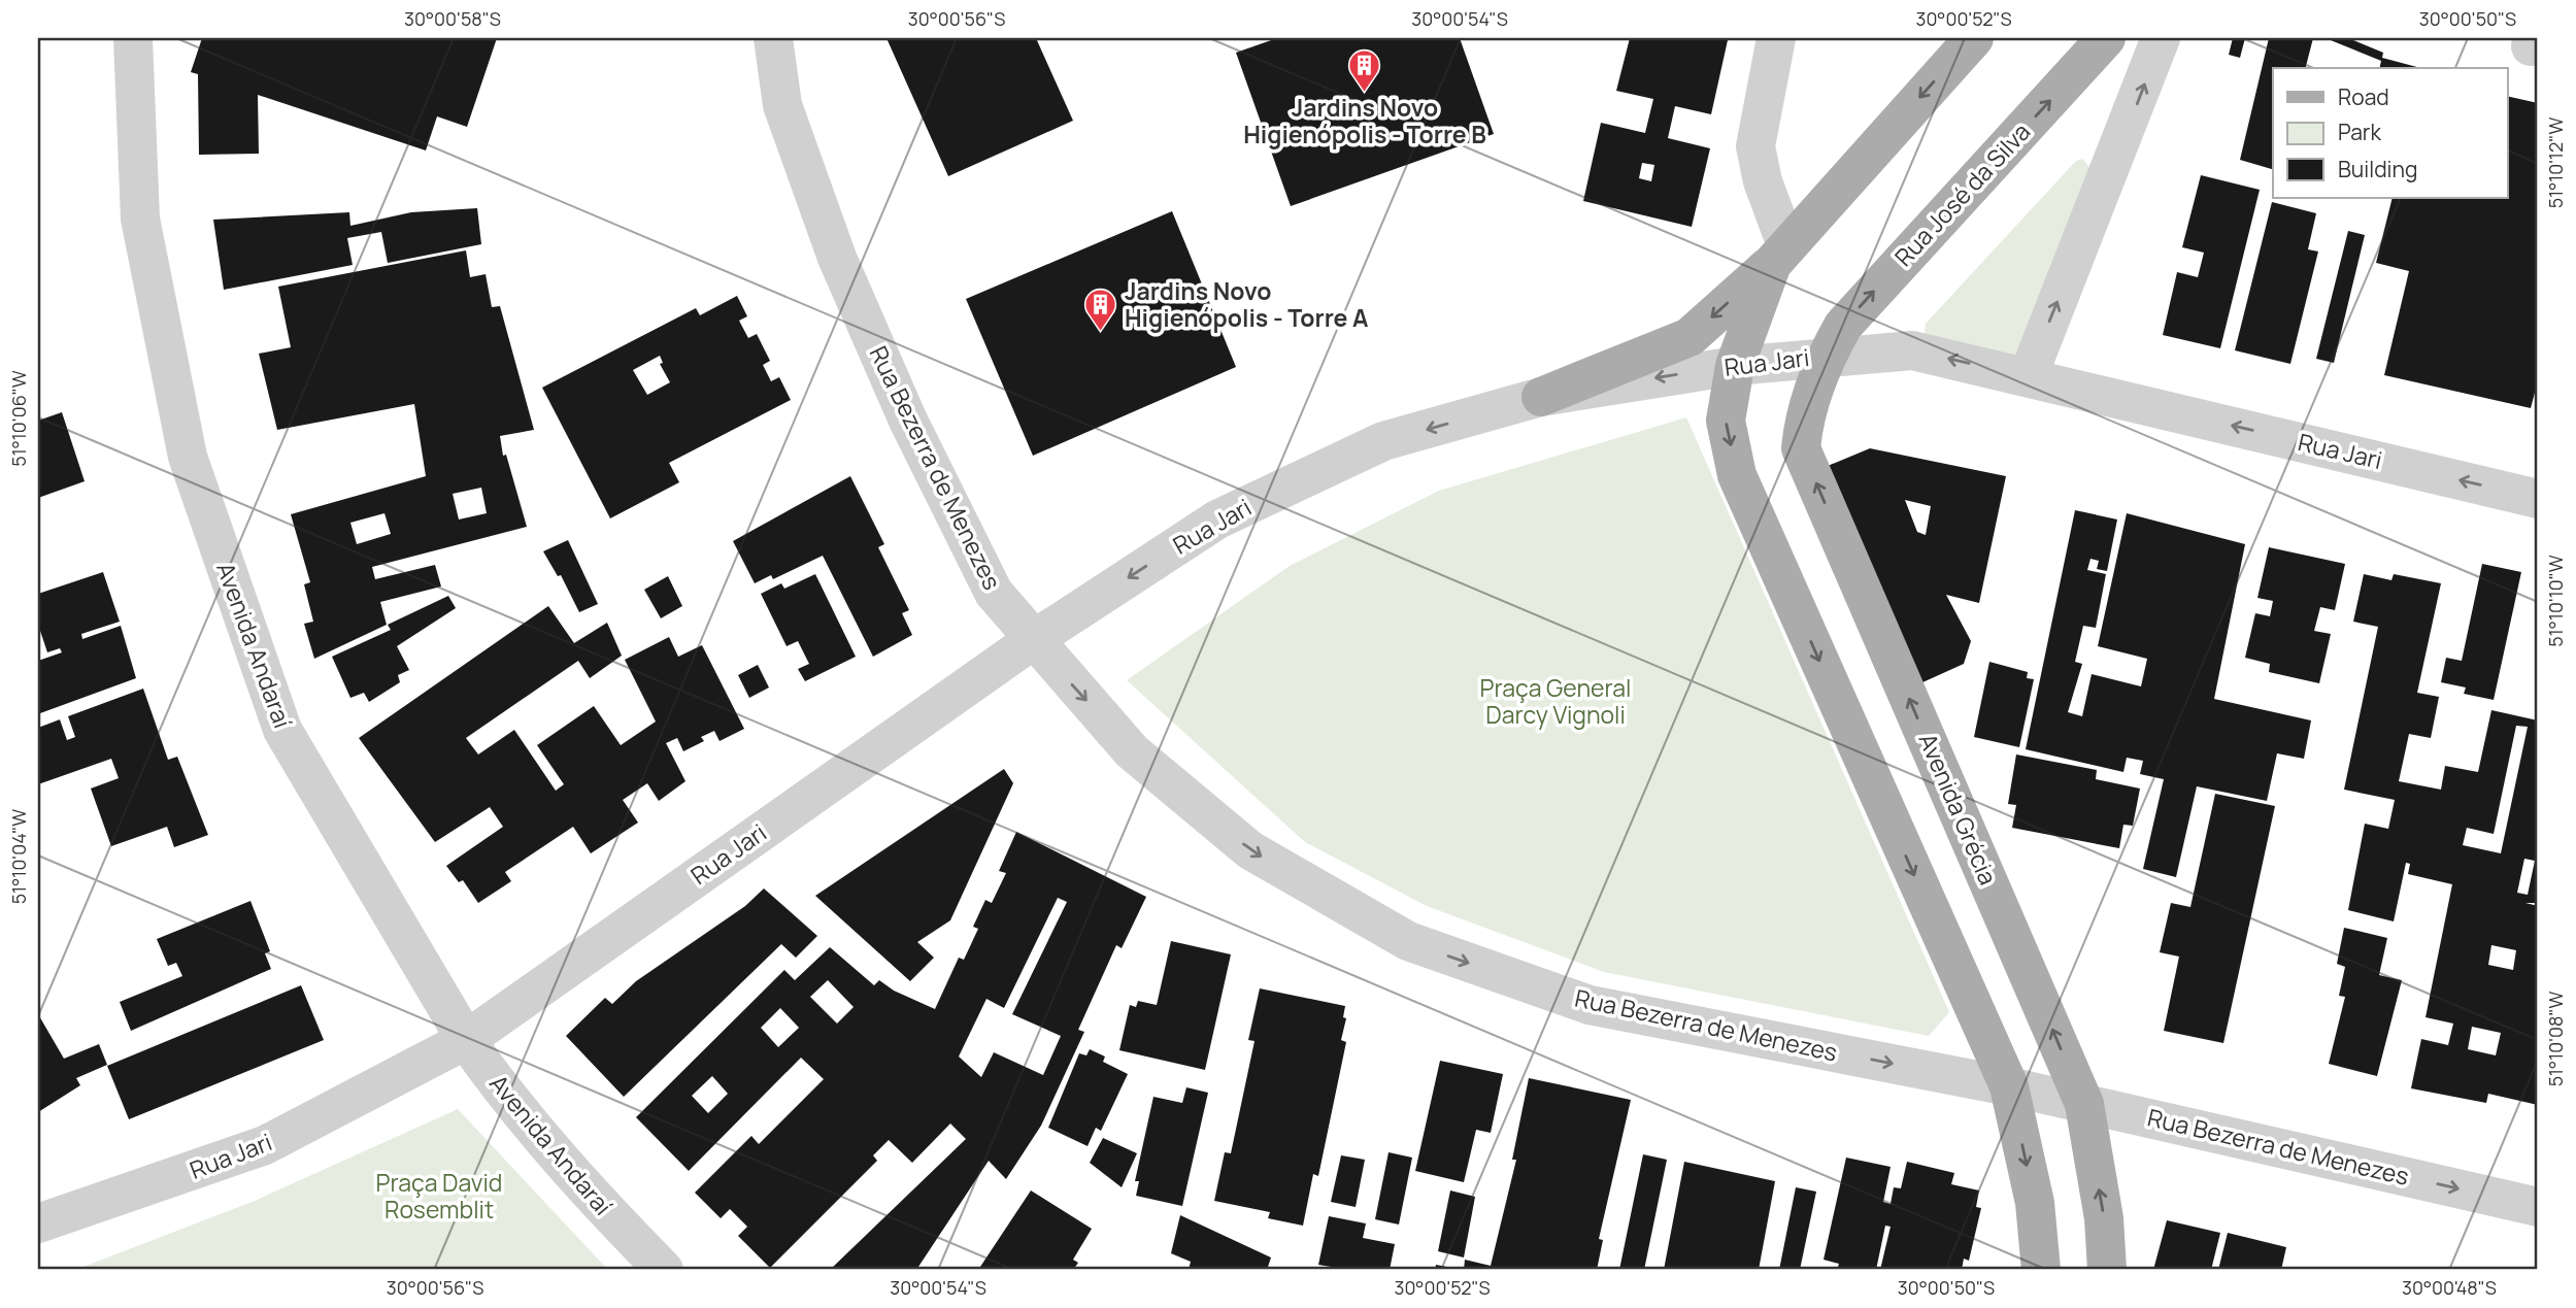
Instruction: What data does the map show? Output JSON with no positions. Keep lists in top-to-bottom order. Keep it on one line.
{"streets":{"main road":["Rua José da Silva","Avenida Grécia"],"street":["Rua Jari","Rua Bezerra de Menezes","Avenida Andaraí"]},"crossings":[["Rua José da Silva","Rua Jari"],["Rua José da Silva","Avenida Grécia"],["Rua Jari","Rua Bezerra de Menezes"],["Rua Jari","Avenida Andaraí"],["Rua Jari","Avenida Grécia"],["Rua Bezerra de Menezes","Avenida Grécia"]],"one_way":["Rua Jari","Rua Bezerra de Menezes"],"parks":["Praça General Darcy Vignoli","Praça David Rosemblit"],"places":{"building":["Jardins Novo Higienópolis - Torre B","Jardins Novo Higienópolis - Torre A"]},"legend":["Road","Park","Building"],"coordinates":["30°00'58\"S","30°00'56\"S","30°00'54\"S","30°00'52\"S","30°00'50\"S","51°10'12\"W","51°10'06\"W","51°10'10\"W","51°10'04\"W","51°10'08\"W","30°00'48\"S"]}
